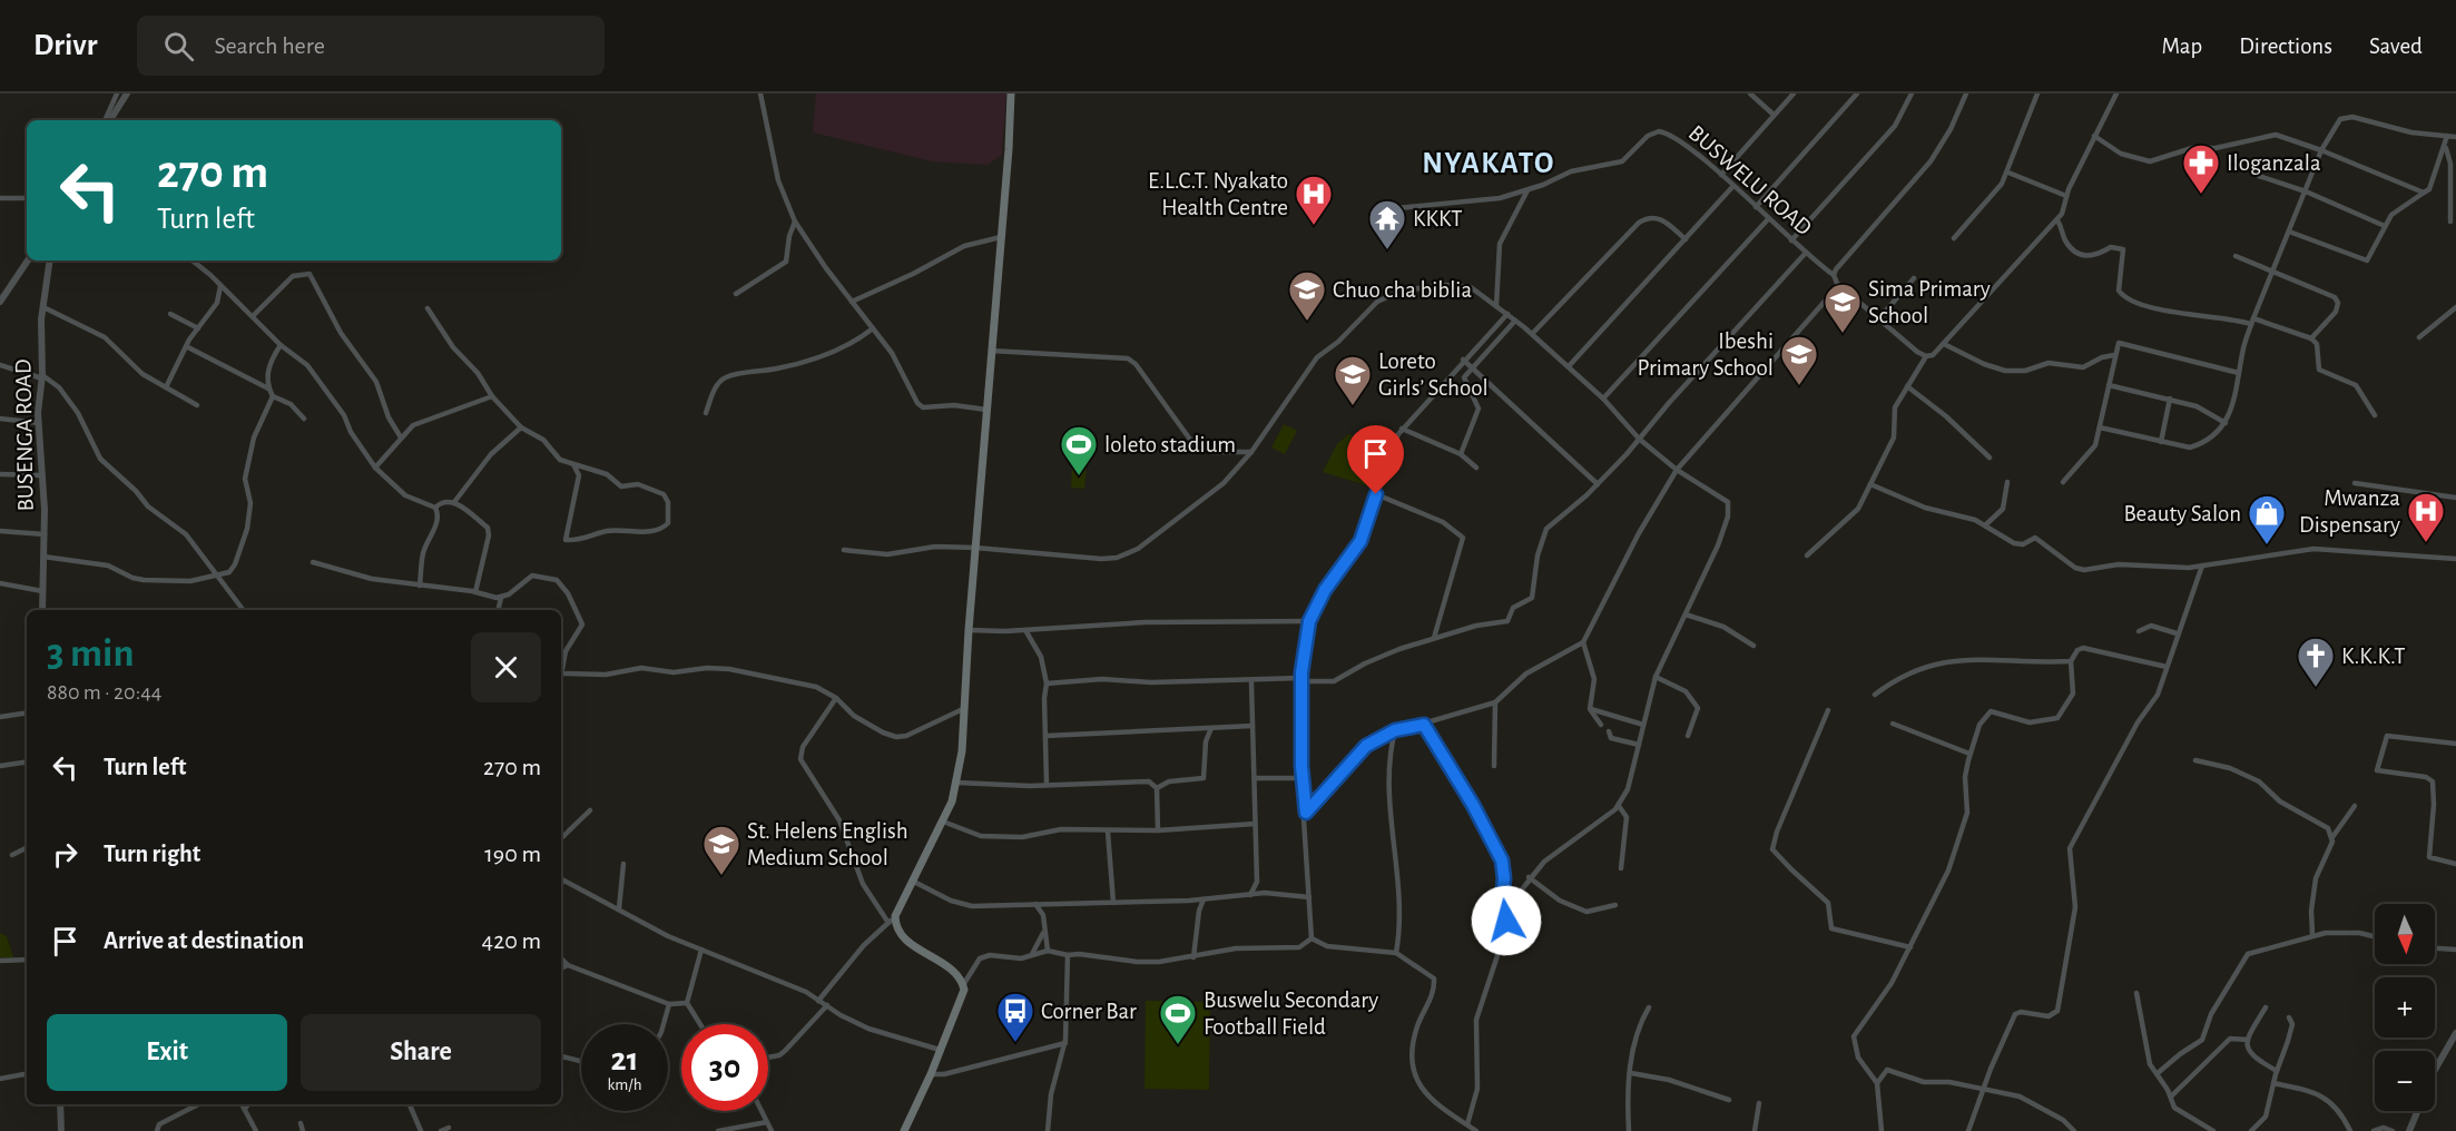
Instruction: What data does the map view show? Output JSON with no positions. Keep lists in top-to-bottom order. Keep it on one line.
{"streets":{"street":["BUSWELU ROAD","BUSENGA ROAD"]},"districts":["NYAKATO"],"places":{"pharmacy":["Iloganzala"],"hospital":["E.L.C.T. Nyakato Health Centre","Mwanza Dispensary"],"temple":["KKKT"],"school or university":["Chuo cha biblia","Sima Primary School","Ibeshi Primary School","Loreto Girls’ School","St. Helens English Medium School"],"sports":["loleto stadium","Buswelu Secondary Football Field"],"shop":["Beauty Salon"],"church":["K.K.K.T"],"bus stop":["Corner Bar"]},"north":"bottom","page":{"header":"Drivr","search":"Search here","nav":["Map","Directions","Saved"],"turn":["270 m","Turn left"],"heading":["3 min","880 m · 20:44"],"list":[{"name":"Turn left","value":"270 m"},{"name":"Turn right","value":"190 m"},{"name":"Arrive at destination","value":"420 m"}],"map_buttons":["+","−"],"buttons":["Exit","Share"],"speed":"21 km/h","limit":"30"}}
